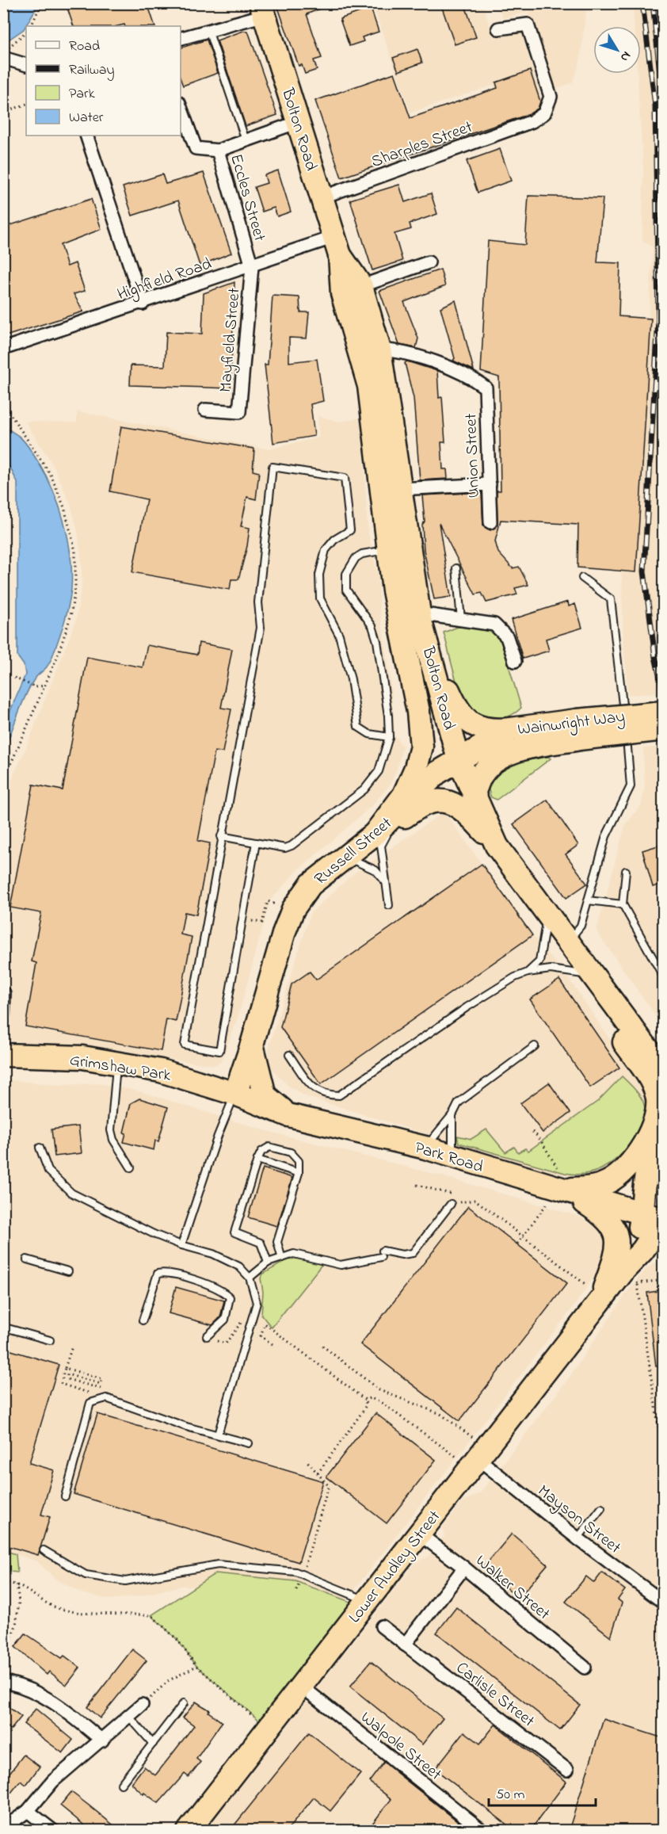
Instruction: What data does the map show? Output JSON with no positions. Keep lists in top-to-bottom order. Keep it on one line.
{"streets":{"highway":["Bolton Road","Wainwright Way","Russell Street","Grimshaw Park","Park Road","Lower Audley Street"],"street":["Sharples Street","Eccles Street","Highfield Road","Mayfield Street","Union Street","Mayson Street","Walker Street","Carlisle Street","Walpole Street"]},"crossings":[["Bolton Road","Sharples Street"],["Bolton Road","Highfield Road"],["Bolton Road","Union Street"],["Bolton Road","Wainwright Way"],["Bolton Road","Russell Street"],["Eccles Street","Highfield Road"],["Eccles Street","Mayfield Street"],["Highfield Road","Mayfield Street"],["Wainwright Way","Russell Street"],["Russell Street","Grimshaw Park"],["Russell Street","Park Road"],["Grimshaw Park","Park Road"],["Park Road","Lower Audley Street"],["Mayson Street","Lower Audley Street"],["Lower Audley Street","Walker Street"],["Lower Audley Street","Walpole Street"]],"legend":["Road","Railway","Park","Water"],"scale_bar":"50 m","north":"bottom right"}
